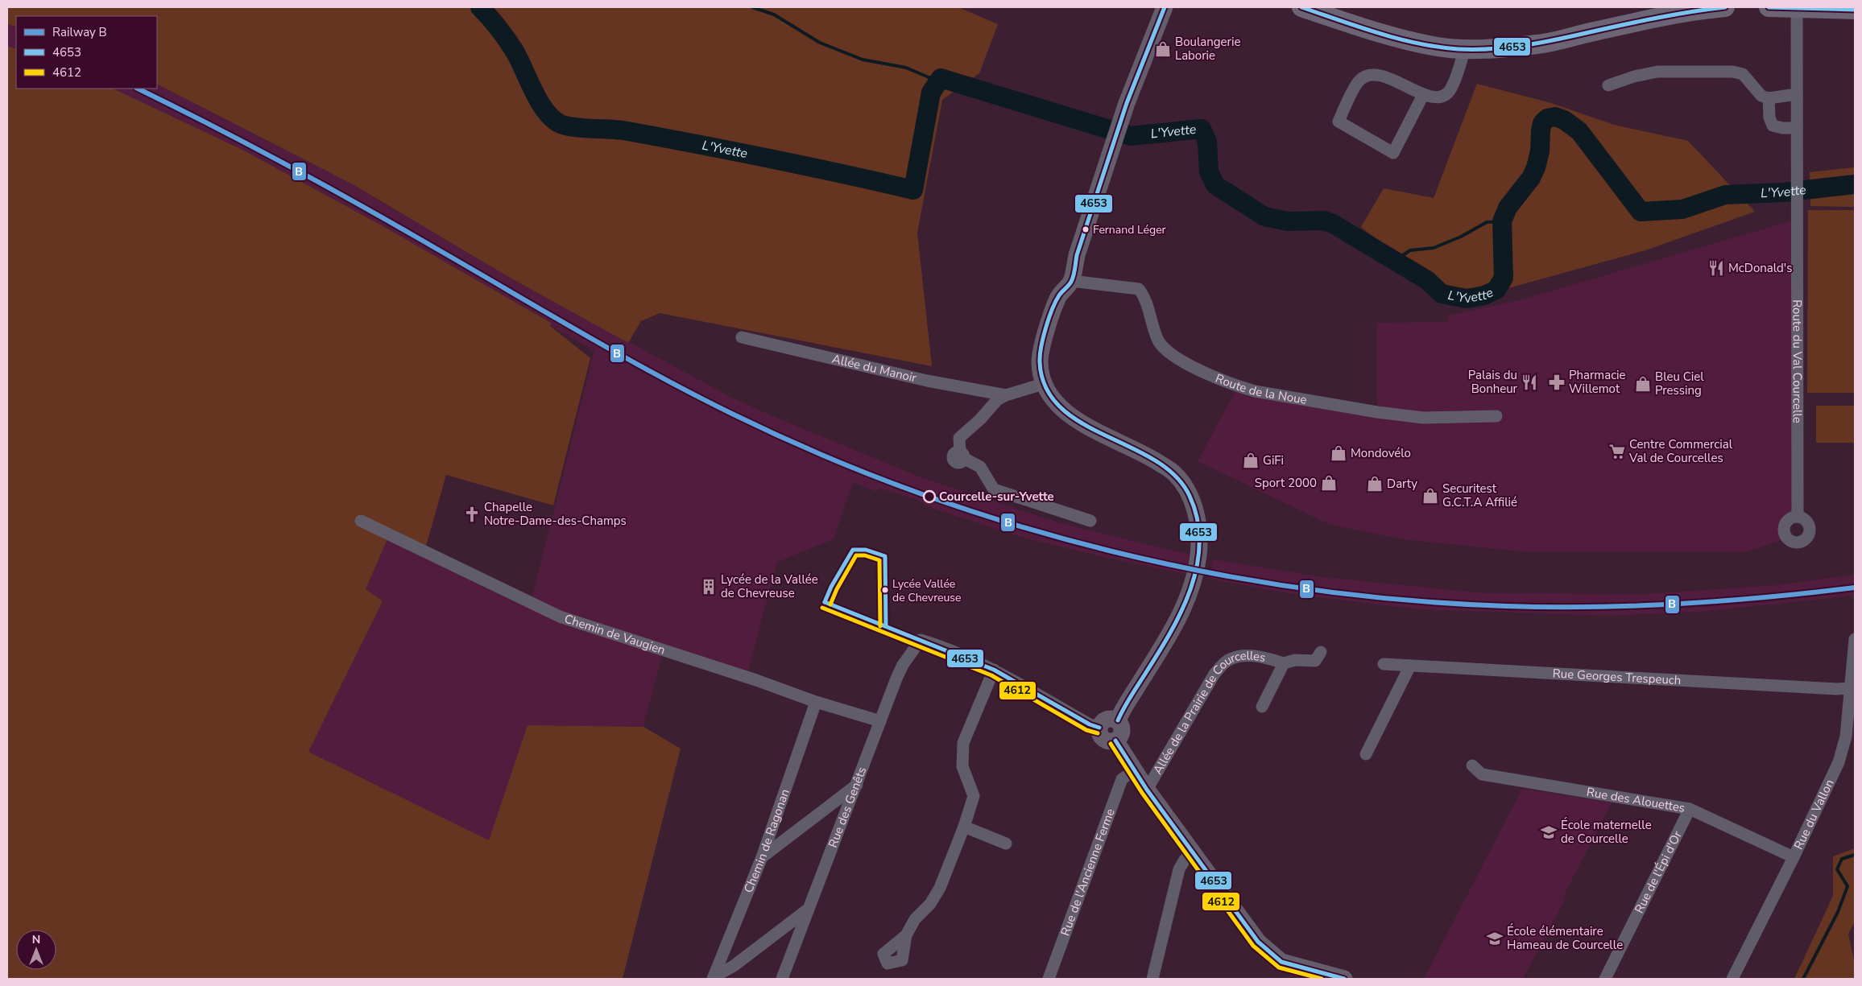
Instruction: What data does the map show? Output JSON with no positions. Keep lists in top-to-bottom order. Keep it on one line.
{"streets":{"street":["Route du Val Courcelle","Allée du Manoir","Route de la Noue","Chemin de Vaugien","Rue Georges Trespeuch","Allée de la Prairie de Courcelles","Rue des Alouettes","Rue des Genêts","Rue du Vallon","Chemin de Ragonan","Rue de l'Ancienne Ferme","Rue de l'Épi d'Or"]},"crossings":[["Chemin de Vaugien","Rue des Genêts"],["Chemin de Vaugien","Chemin de Ragonan"],["Rue Georges Trespeuch","Rue du Vallon"],["Rue des Alouettes","Rue du Vallon"],["Rue des Alouettes","Rue de l'Épi d'Or"]],"water":["L'Yvette"],"places":{"shop":["Boulangerie Laborie","Bleu Ciel Pressing","Mondovélo","GiFi","Sport 2000","Darty","Securitest G.C.T.A Affilié"],"other":["Fernand Léger","Courcelle-sur-Yvette","Lycée Vallée de Chevreuse"],"restaurant":["McDonald's","Palais du Bonheur"],"pharmacy":["Pharmacie Willemot"],"supermarket":["Centre Commercial Val de Courcelles"],"church":["Chapelle Notre-Dame-des-Champs"],"building":["Lycée de la Vallée de Chevreuse"],"school or university":["École maternelle de Courcelle","École élémentaire Hameau de Courcelle"]},"lines":["transit line 4653","rail line B","transit line 4612"],"legend":["Railway B","4653","4612"],"north":"top"}
